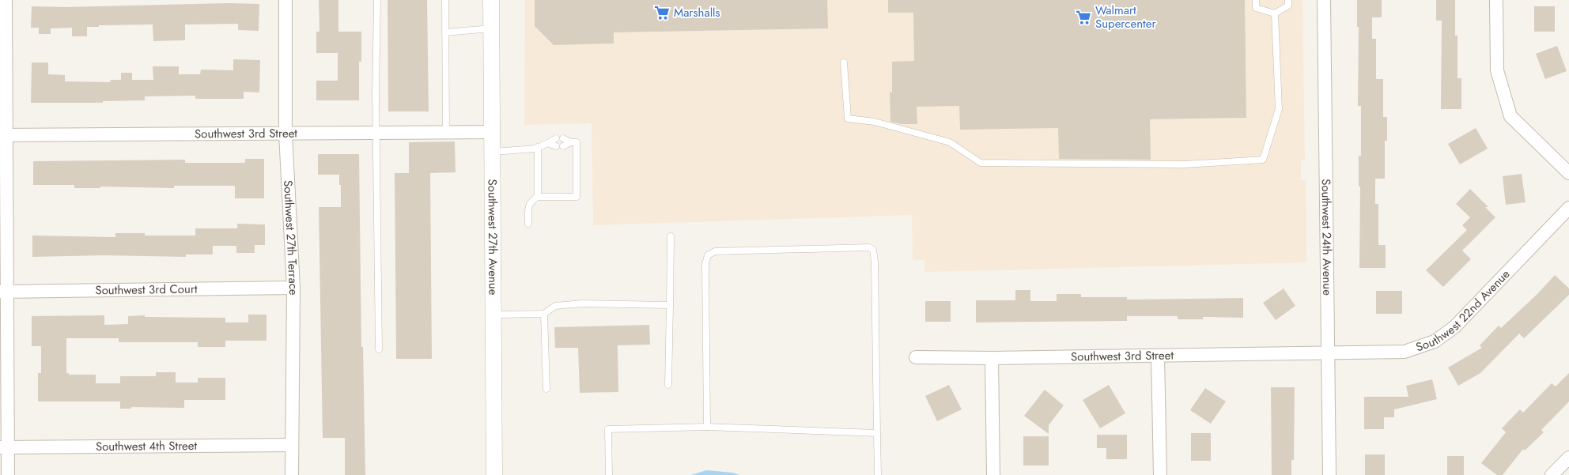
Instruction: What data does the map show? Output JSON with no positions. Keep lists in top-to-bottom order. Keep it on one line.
{"streets":{"street":["Southwest 3rd Street","Southwest 27th Terrace","Southwest 27th Avenue","Southwest 24th Avenue","Southwest 3rd Court","Southwest 22nd Avenue","Southwest 4th Street"]},"crossings":[["Southwest 3rd Street","Southwest 27th Terrace"],["Southwest 3rd Street","Southwest 27th Avenue"],["Southwest 3rd Street","Southwest 24th Avenue"],["Southwest 3rd Street","Southwest 22nd Avenue"],["Southwest 27th Terrace","Southwest 3rd Court"],["Southwest 27th Terrace","Southwest 4th Street"],["Southwest 24th Avenue","Southwest 22nd Avenue"]],"places":{"supermarket":["Marshalls","Walmart Supercenter"]}}
